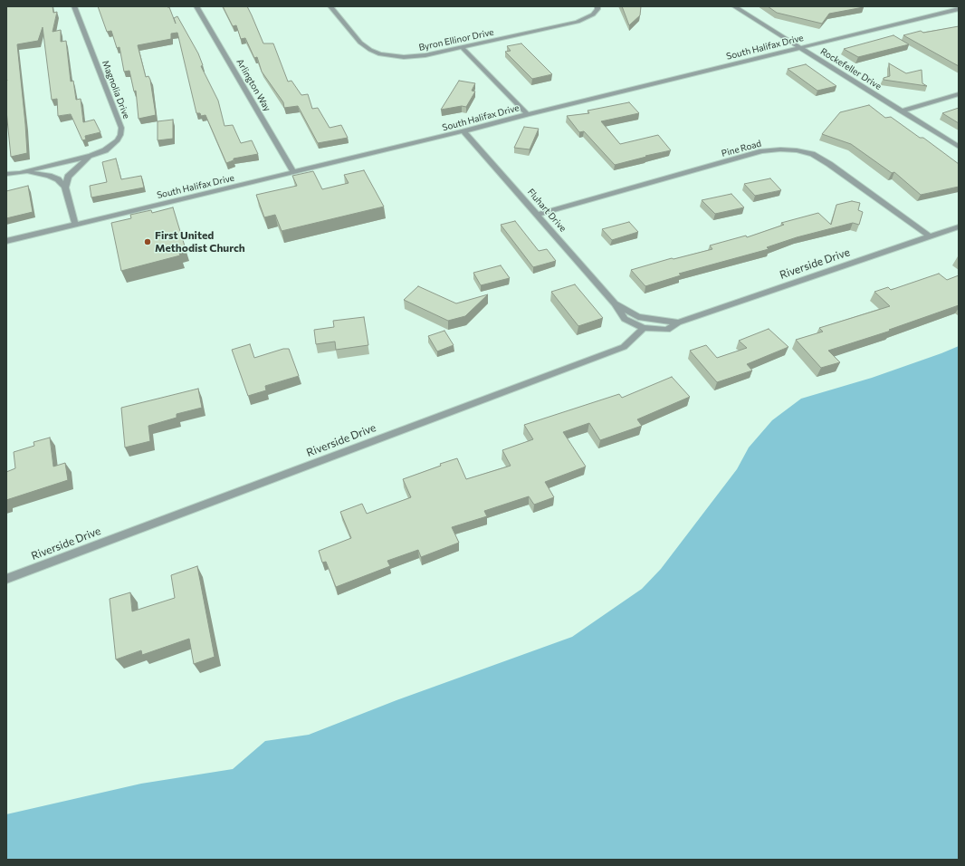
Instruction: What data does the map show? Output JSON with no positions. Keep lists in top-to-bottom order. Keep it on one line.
{"streets":{"street":["Byron Ellinor Drive","South Halifax Drive","Rockefeller Drive","Arlington Way","Magnolia Drive","Pine Road","Fluhart Drive","Riverside Drive"]},"crossings":[["South Halifax Drive","Rockefeller Drive"],["South Halifax Drive","Arlington Way"],["South Halifax Drive","Fluhart Drive"],["Pine Road","Fluhart Drive"],["Pine Road","Riverside Drive"],["Fluhart Drive","Riverside Drive"]],"places":["First United Methodist Church"]}
